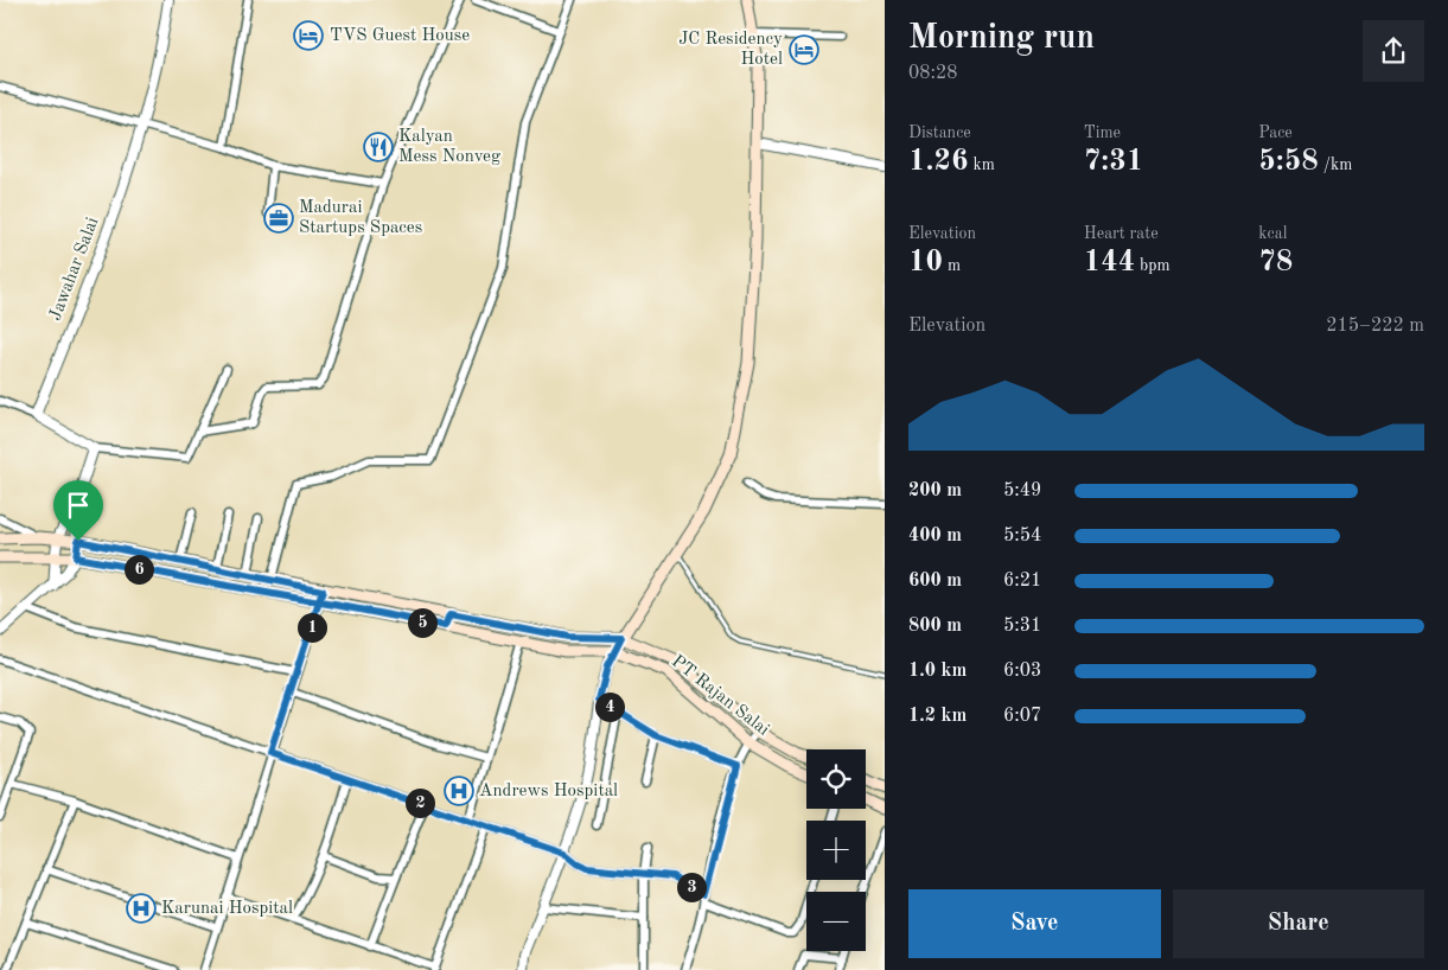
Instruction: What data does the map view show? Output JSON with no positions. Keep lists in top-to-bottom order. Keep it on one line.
{"streets":{"main road":["PT Rajan Salai"],"street":["Jawahar Salai"]},"places":{"hotel":["TVS Guest House","JC Residency Hotel"],"restaurant":["Kalyan Mess Nonveg"],"office":["Madurai Startups Spaces"],"hospital":["Andrews Hospital","Karunai Hospital"]},"page":{"heading":["Morning run","08:28"],"stats":[["Distance","1.26 km"],["Time","7:31"],["Pace","5:58 /km"],["Elevation","10 m"],["Heart rate","144 bpm"],["kcal","78"]],"chart":["Elevation","215–222 m"],"list":[{"name":"200 m","note":"5:49"},{"name":"400 m","note":"5:54"},{"name":"600 m","note":"6:21"},{"name":"800 m","note":"5:31"},{"name":"1.0 km","note":"6:03"},{"name":"1.2 km","note":"6:07"}],"pins":["6","5","1","4","2","3"],"map_buttons":["+","−"],"buttons":["Save","Share"]}}
